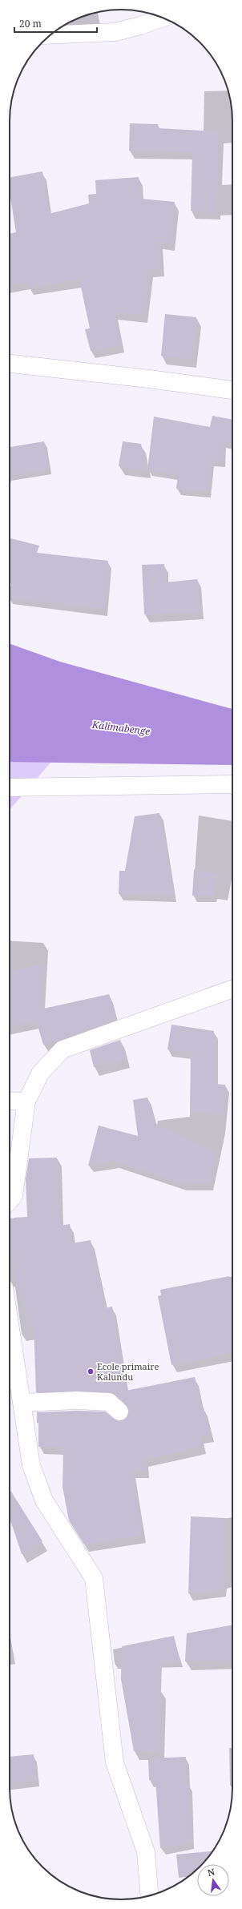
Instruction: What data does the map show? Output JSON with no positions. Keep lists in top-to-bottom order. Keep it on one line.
{"water":["Kalimabenge"],"places":["Ecole primaire Kalundu"],"scale_bar":"20 m","north":"top"}
